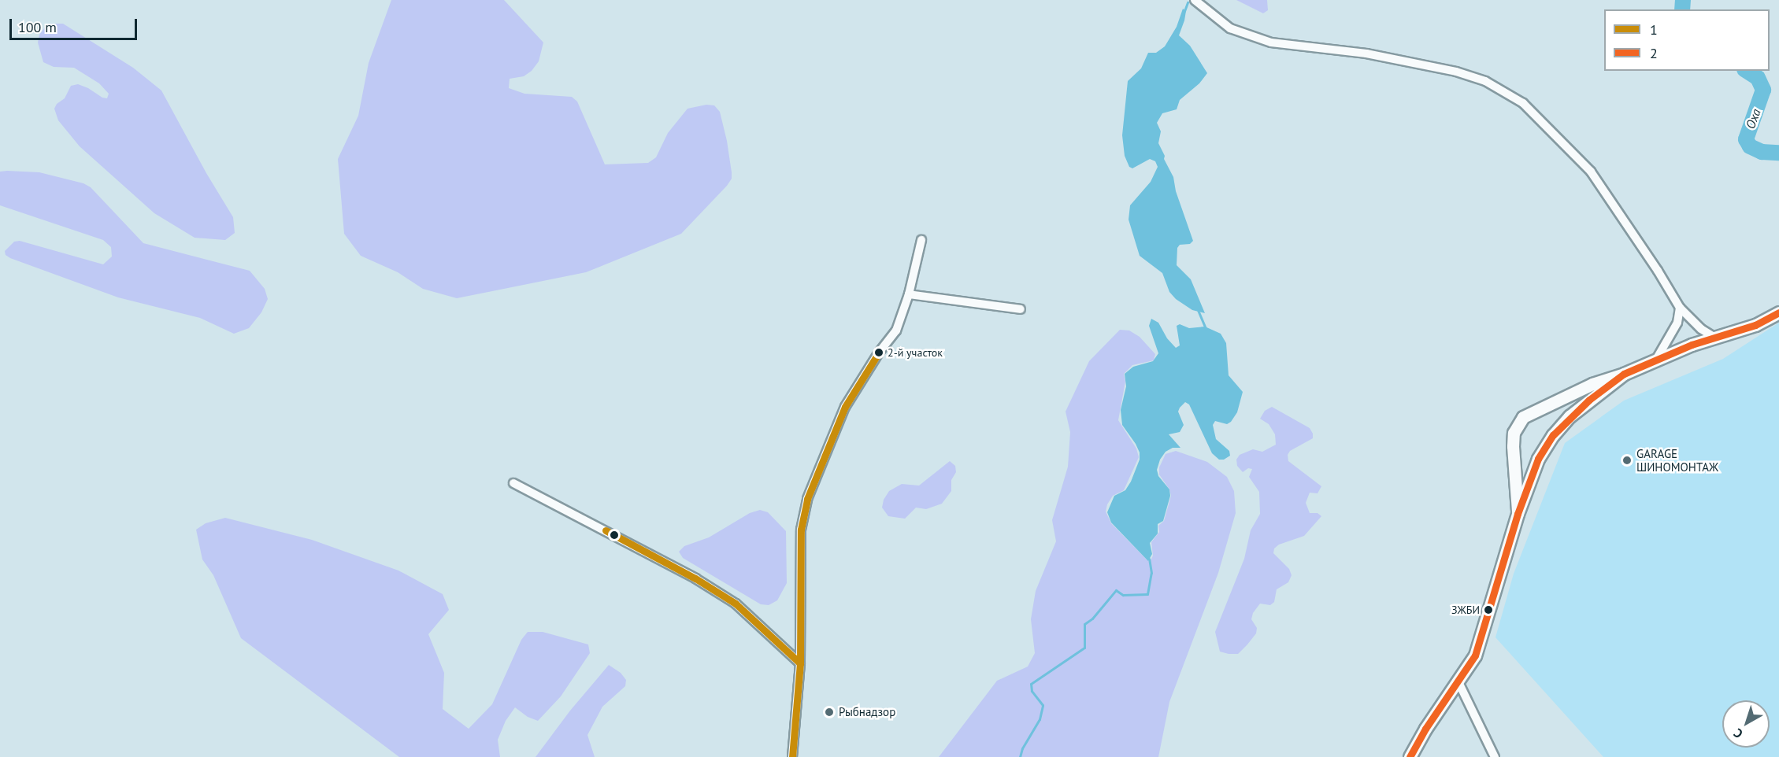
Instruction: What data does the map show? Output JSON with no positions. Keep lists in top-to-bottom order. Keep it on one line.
{"water":["Оха"],"places":["2-й участок","GARAGE ШИНОМОНТАЖ","ЗЖБИ","Рыбнадзор"],"lines":["transit line 2","transit line 1"],"legend":["1","2"],"scale_bar":"100 m","north":"bottom left"}
